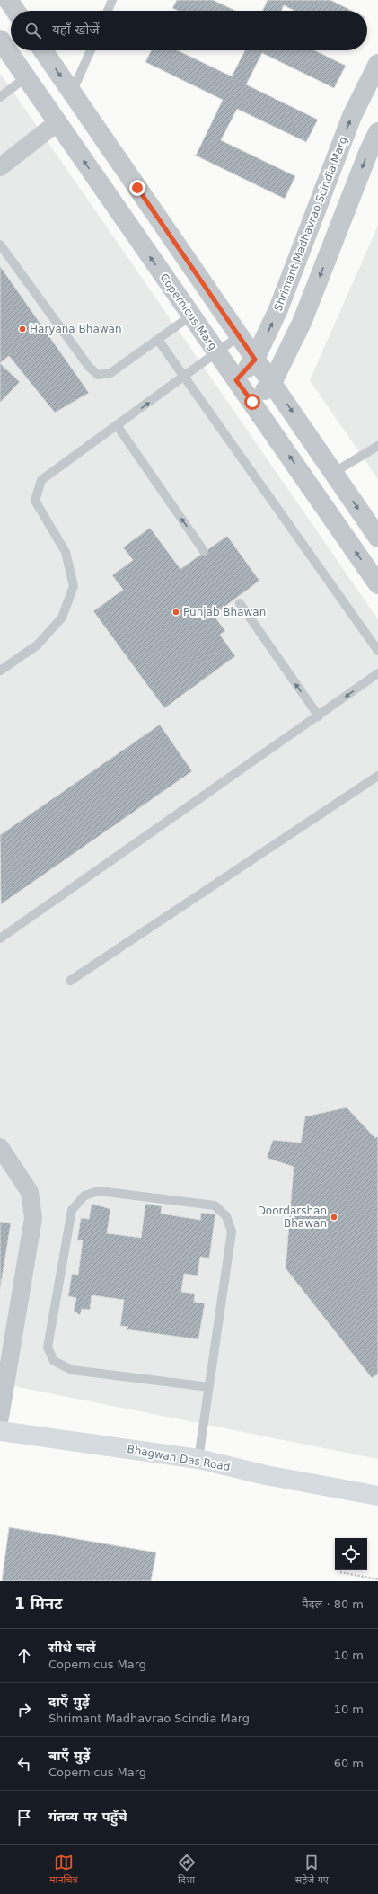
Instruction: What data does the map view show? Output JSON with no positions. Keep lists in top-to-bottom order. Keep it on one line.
{"streets":{"main road":["Bhagwan Das Road"],"street":["Shrimant Madhavrao Scindia Marg","Copernicus Marg"]},"crossings":[["Shrimant Madhavrao Scindia Marg","Copernicus Marg"]],"places":["Haryana Bhawan","Punjab Bhawan","Doordarshan Bhawan"],"page":{"search":"यहाँ खोजें","heading":["1 मिनट","पैदल · 80 m"],"list":[["सीधे चलें","Copernicus Marg","10 m"],["दाएँ मुड़ें","Shrimant Madhavrao Scindia Marg","10 m"],["बाएँ मुड़ें","Copernicus Marg","60 m"],"गंतव्य पर पहुँचे"],"nav":["मानचित्र","दिशा","सहेजे गए"]}}
